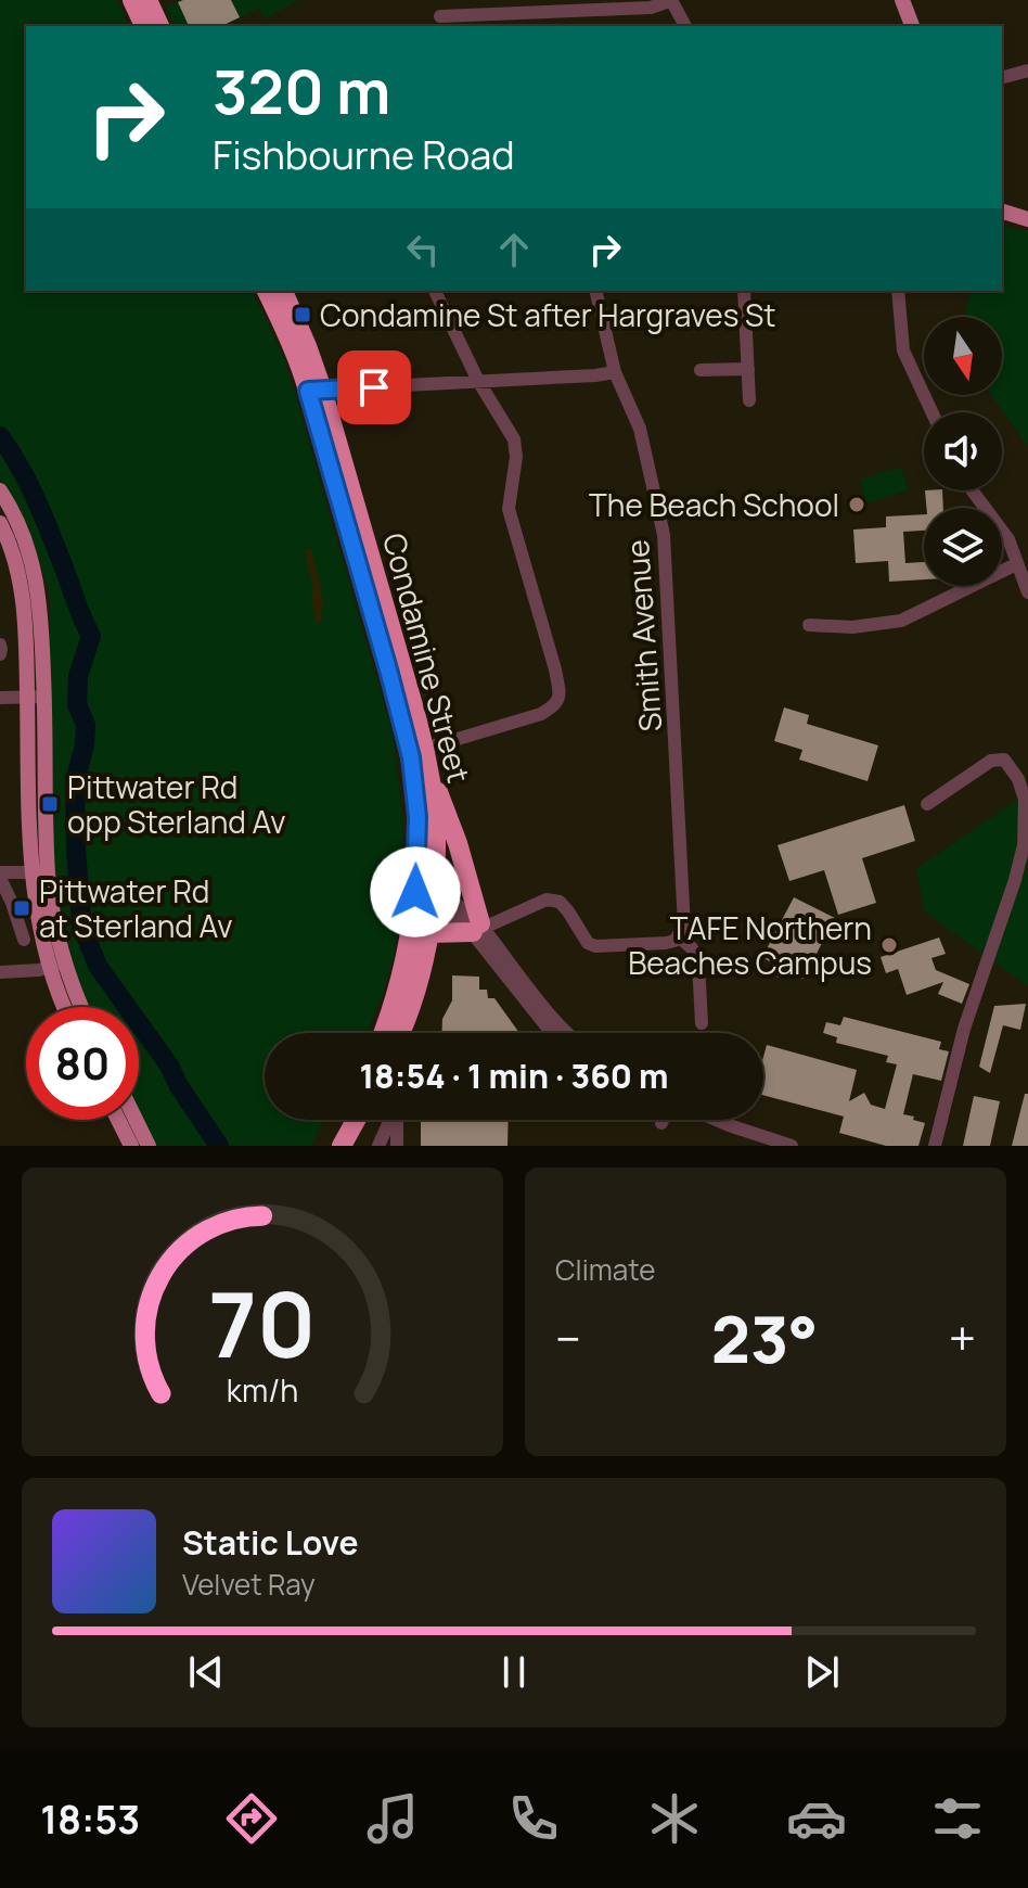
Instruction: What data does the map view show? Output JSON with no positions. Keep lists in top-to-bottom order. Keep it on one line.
{"streets":{"highway":["Condamine Street"],"street":["Smith Avenue"]},"places":{"transit":["Condamine St after Hargraves St","Pittwater Rd opp Sterland Av","Pittwater Rd at Sterland Av"],"other":["The Beach School","TAFE Northern Beaches Campus"]},"north":"bottom","page":{"turn":["320 m","Fishbourne Road"],"limit":"80","trip":"18:54 · 1 min · 360 m","tile":"Climate","heat":["−","23°","+"],"song":["Static Love","Velvet Ray"],"tabs":"18:53","gauge":["70","km/h"]}}
